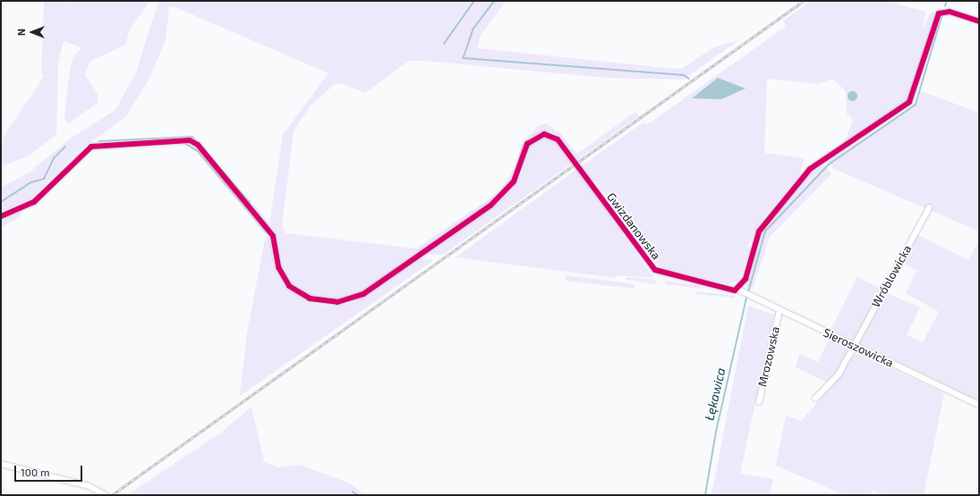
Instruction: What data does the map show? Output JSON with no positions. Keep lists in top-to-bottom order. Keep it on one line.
{"streets":{"street":["Gwizdanowska","Wróblowicka","Sieroszowicka","Mrozowska"]},"crossings":[["Gwizdanowska","Sieroszowicka"],["Wróblowicka","Sieroszowicka"],["Sieroszowicka","Mrozowska"]],"water":["Łękawica"],"scale_bar":"100 m","north":"left"}
